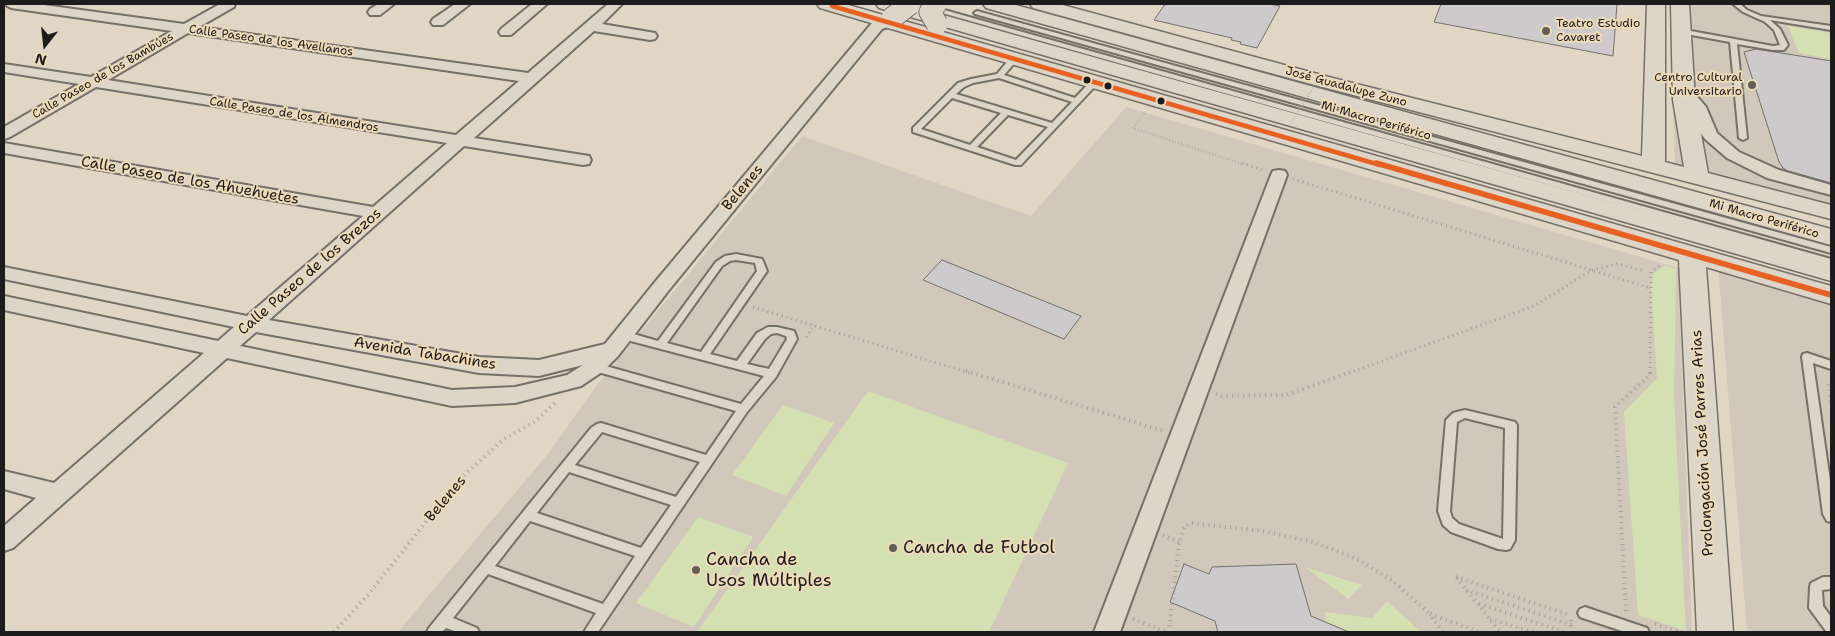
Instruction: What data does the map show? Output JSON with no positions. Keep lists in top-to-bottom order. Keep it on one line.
{"streets":{"main road":["José Guadalupe Zuno","Prolongación José Parres Arias"],"street":["Calle Paseo de los Avellanos","Calle Paseo de los Bambúes","Calle Paseo de los Almendros","Calle Paseo de los Ahuehuetes","Belenes","Calle Paseo de los Brezos","Avenida Tabachines"],"lane":["Mi Macro Periférico"]},"crossings":[["Calle Paseo de los Avellanos","Calle Paseo de los Bambúes"],["Calle Paseo de los Avellanos","Calle Paseo de los Brezos"],["Calle Paseo de los Bambúes","Calle Paseo de los Almendros"],["Calle Paseo de los Almendros","Calle Paseo de los Brezos"],["Calle Paseo de los Ahuehuetes","Calle Paseo de los Brezos"],["Belenes","Avenida Tabachines"],["Calle Paseo de los Brezos","Avenida Tabachines"]],"places":["Teatro Estudio Cavaret","Centro Cultural Universitario","Cancha de Futbol","Cancha de Usos Múltiples"],"north":"bottom"}
